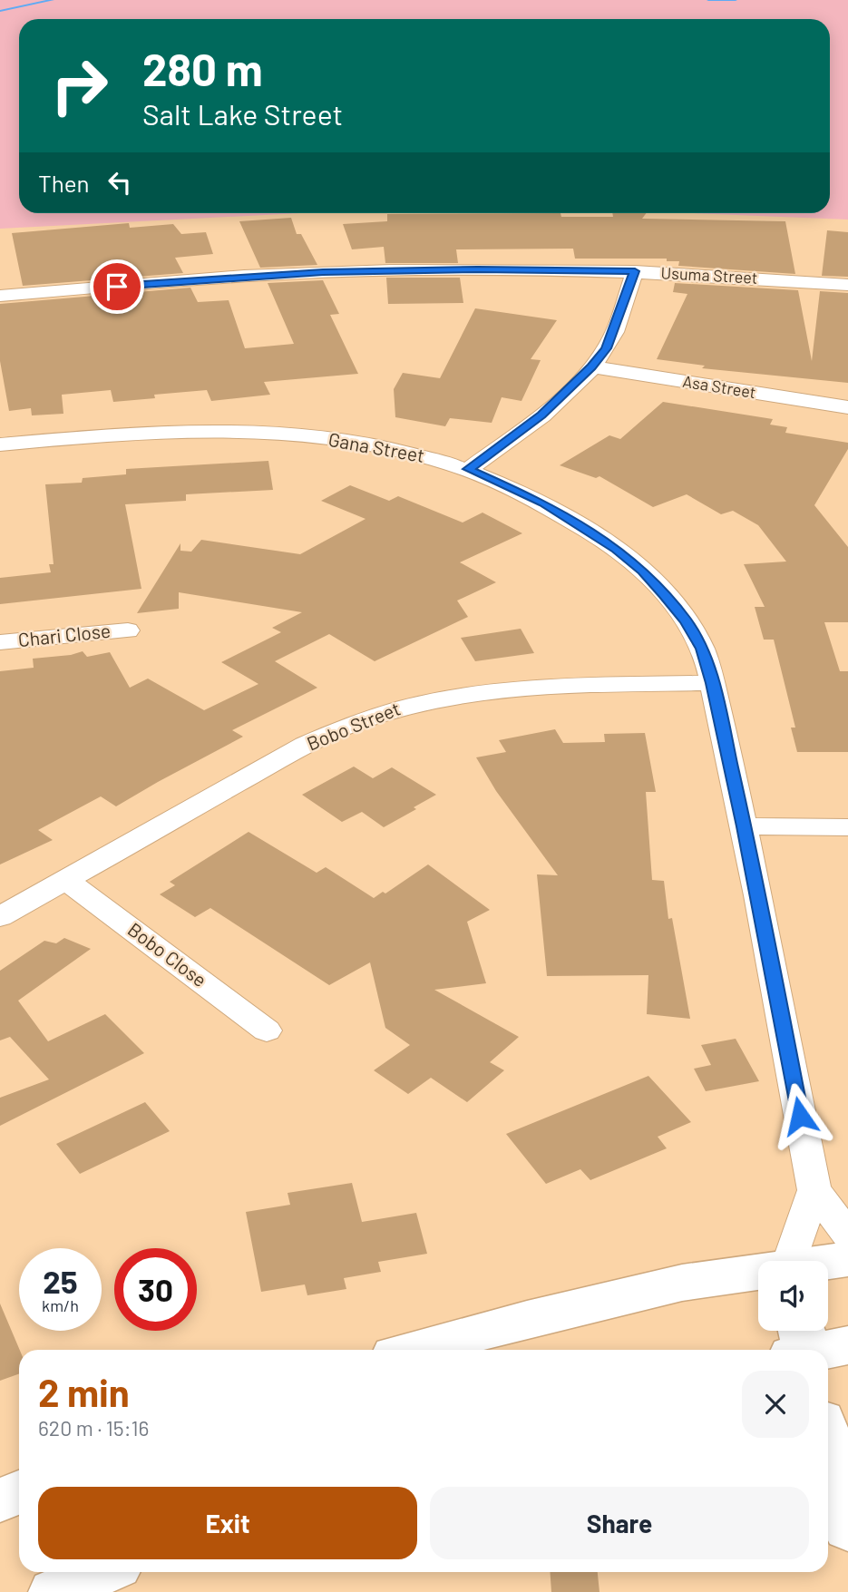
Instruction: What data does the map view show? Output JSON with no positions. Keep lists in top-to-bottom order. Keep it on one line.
{"streets":{"street":["Usuma Street","Asa Street","Gana Street","Chari Close","Bobo Street","Bobo Close"]},"crossings":[["Gana Street","Bobo Street"],["Bobo Street","Bobo Close"]],"page":{"turn":["280 m","Salt Lake Street"],"then":"Then","speed":"25 km/h","limit":"30","heading":["2 min","620 m · 15:16"],"buttons":["Exit","Share"]}}
